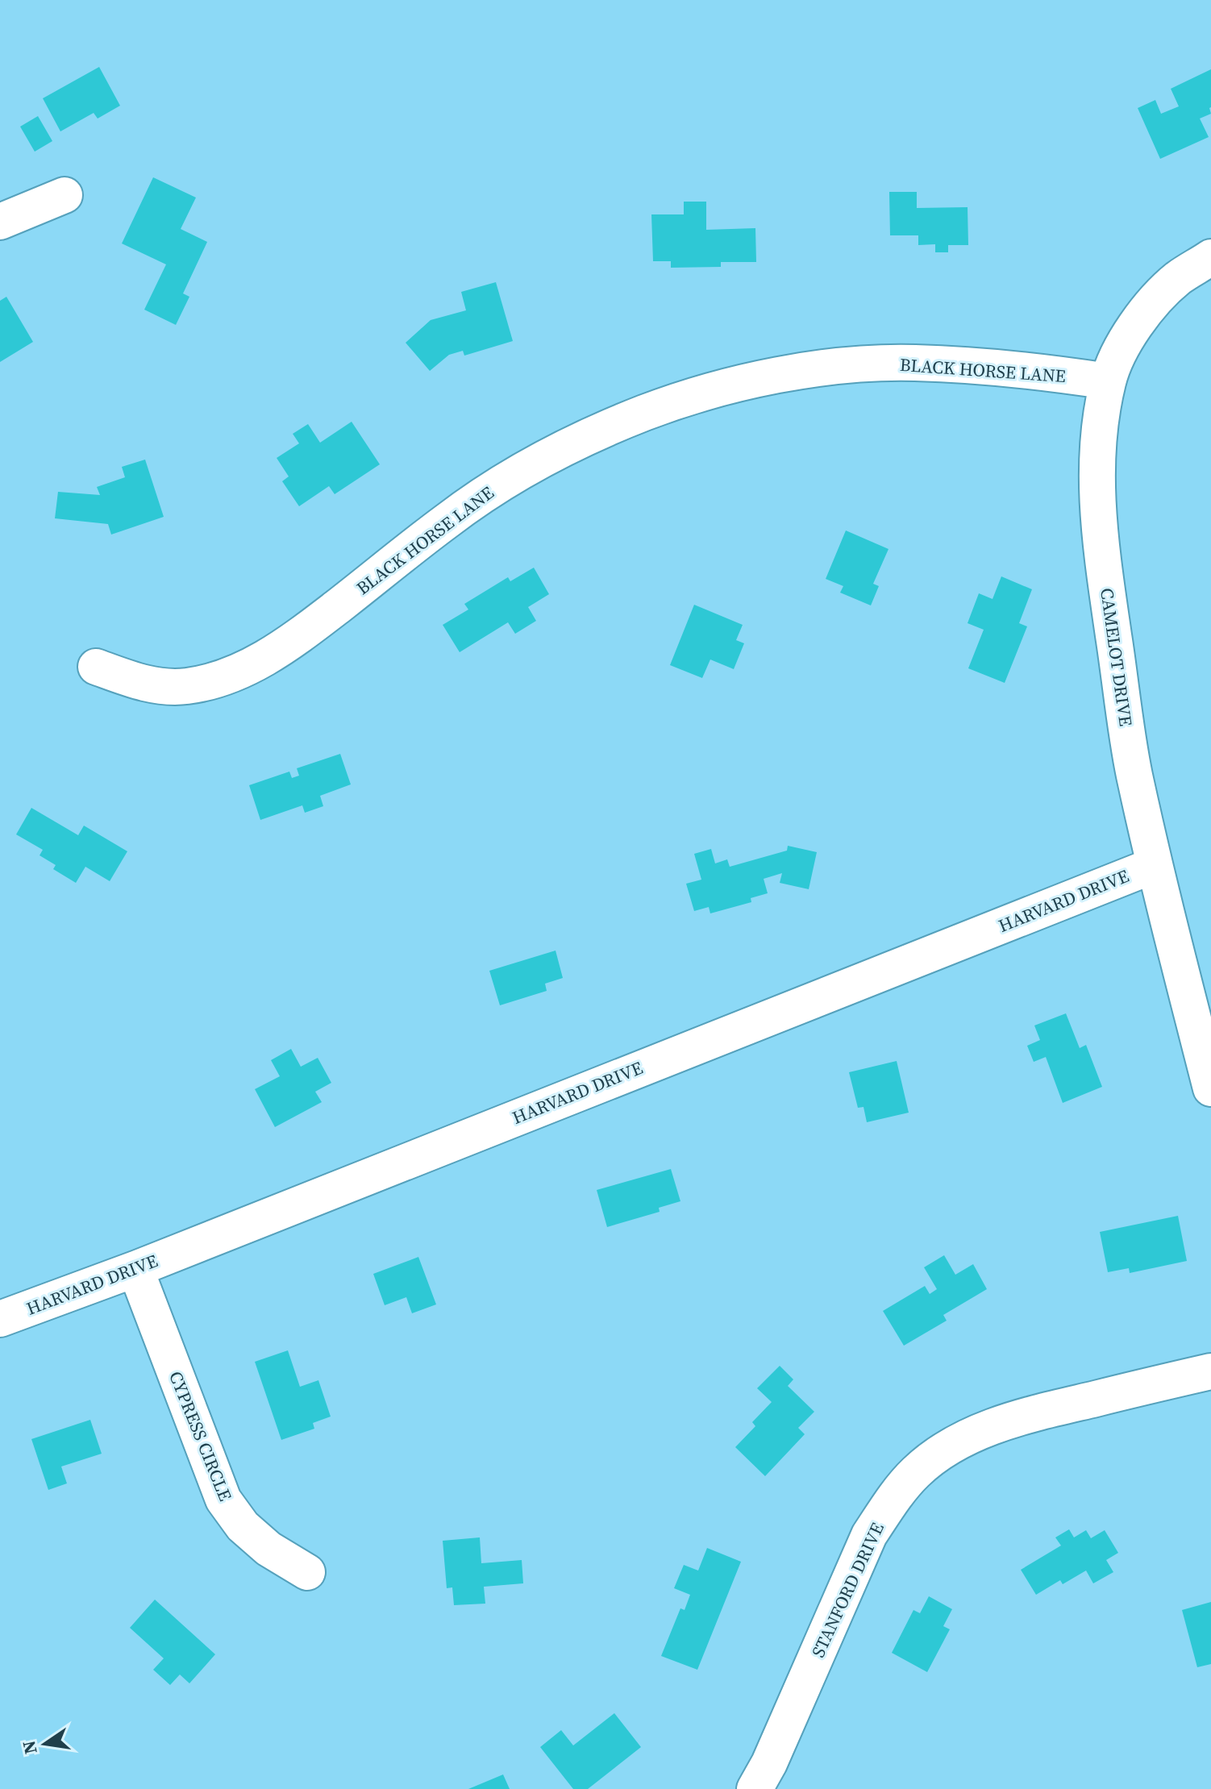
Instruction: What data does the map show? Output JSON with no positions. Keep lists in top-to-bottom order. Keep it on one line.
{"streets":{"street":["BLACK HORSE LANE","CAMELOT DRIVE","HARVARD DRIVE","CYPRESS CIRCLE","STANFORD DRIVE"]},"crossings":[["BLACK HORSE LANE","CAMELOT DRIVE"],["CAMELOT DRIVE","HARVARD DRIVE"],["HARVARD DRIVE","CYPRESS CIRCLE"]],"north":"left"}
